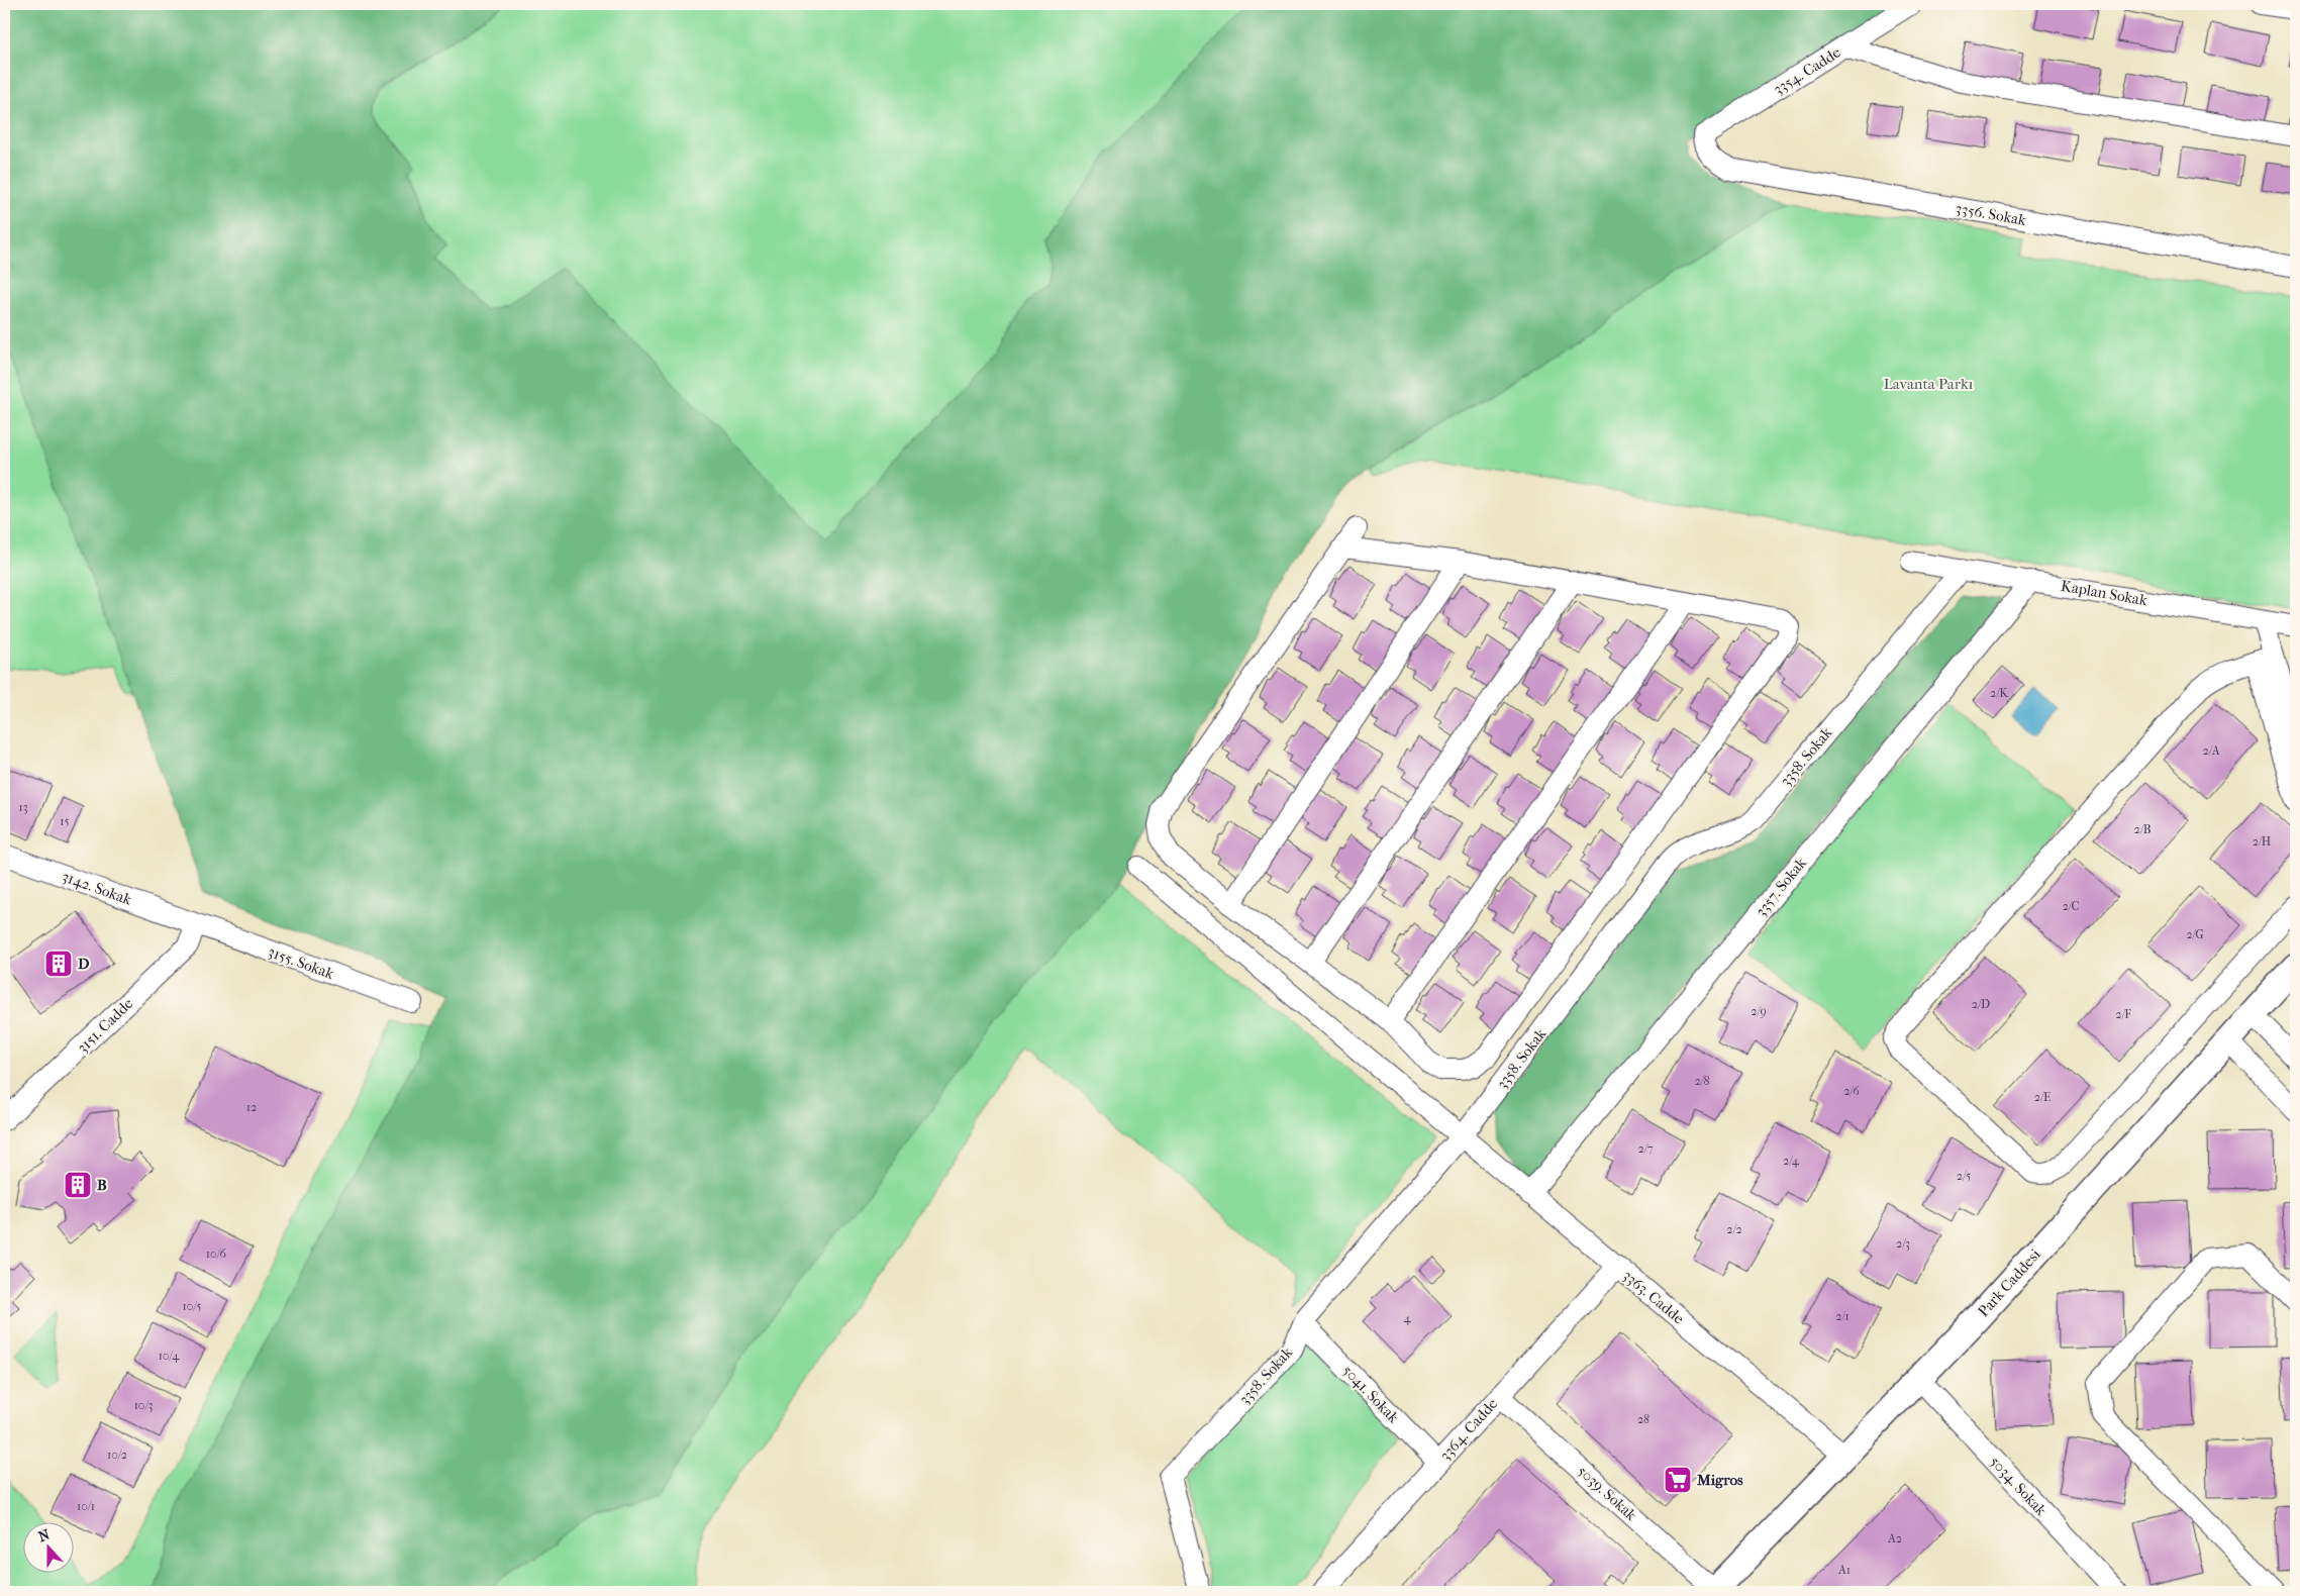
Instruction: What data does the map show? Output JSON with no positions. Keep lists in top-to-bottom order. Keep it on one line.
{"streets":{"street":["3354. Cadde","3356. Sokak","Kaplan Sokak","3358. Sokak","3357. Sokak","3142. Sokak","3155. Sokak","3151. Cadde","Park Caddesi","3363. Cadde","5041. Sokak","3364. Cadde","5034. Sokak","5039. Sokak"]},"crossings":[["3354. Cadde","3356. Sokak"],["Kaplan Sokak","3358. Sokak"],["Kaplan Sokak","3357. Sokak"],["3358. Sokak","3363. Cadde"],["3358. Sokak","5041. Sokak"],["3357. Sokak","3363. Cadde"],["3142. Sokak","3155. Sokak"],["3142. Sokak","3151. Cadde"],["3155. Sokak","3151. Cadde"],["Park Caddesi","3363. Cadde"],["Park Caddesi","5034. Sokak"],["Park Caddesi","5039. Sokak"],["3363. Cadde","3364. Cadde"],["5041. Sokak","3364. Cadde"],["3364. Cadde","5039. Sokak"]],"parks":["Lavanta Parkı"],"places":{"building":["D","B"],"supermarket":["Migros"]},"house_numbers":["2/K","2/A","13","15","2/B","2/H","2/C","2/G","2/D","2/9","2/F","2/8","2/6","2/E","12","2/7","2/4","2/5","2/2","2/3","10/6","10/5","2/1","4","10/4","10/3","28","10/2","10/1","A2","A1"],"north":"top"}
